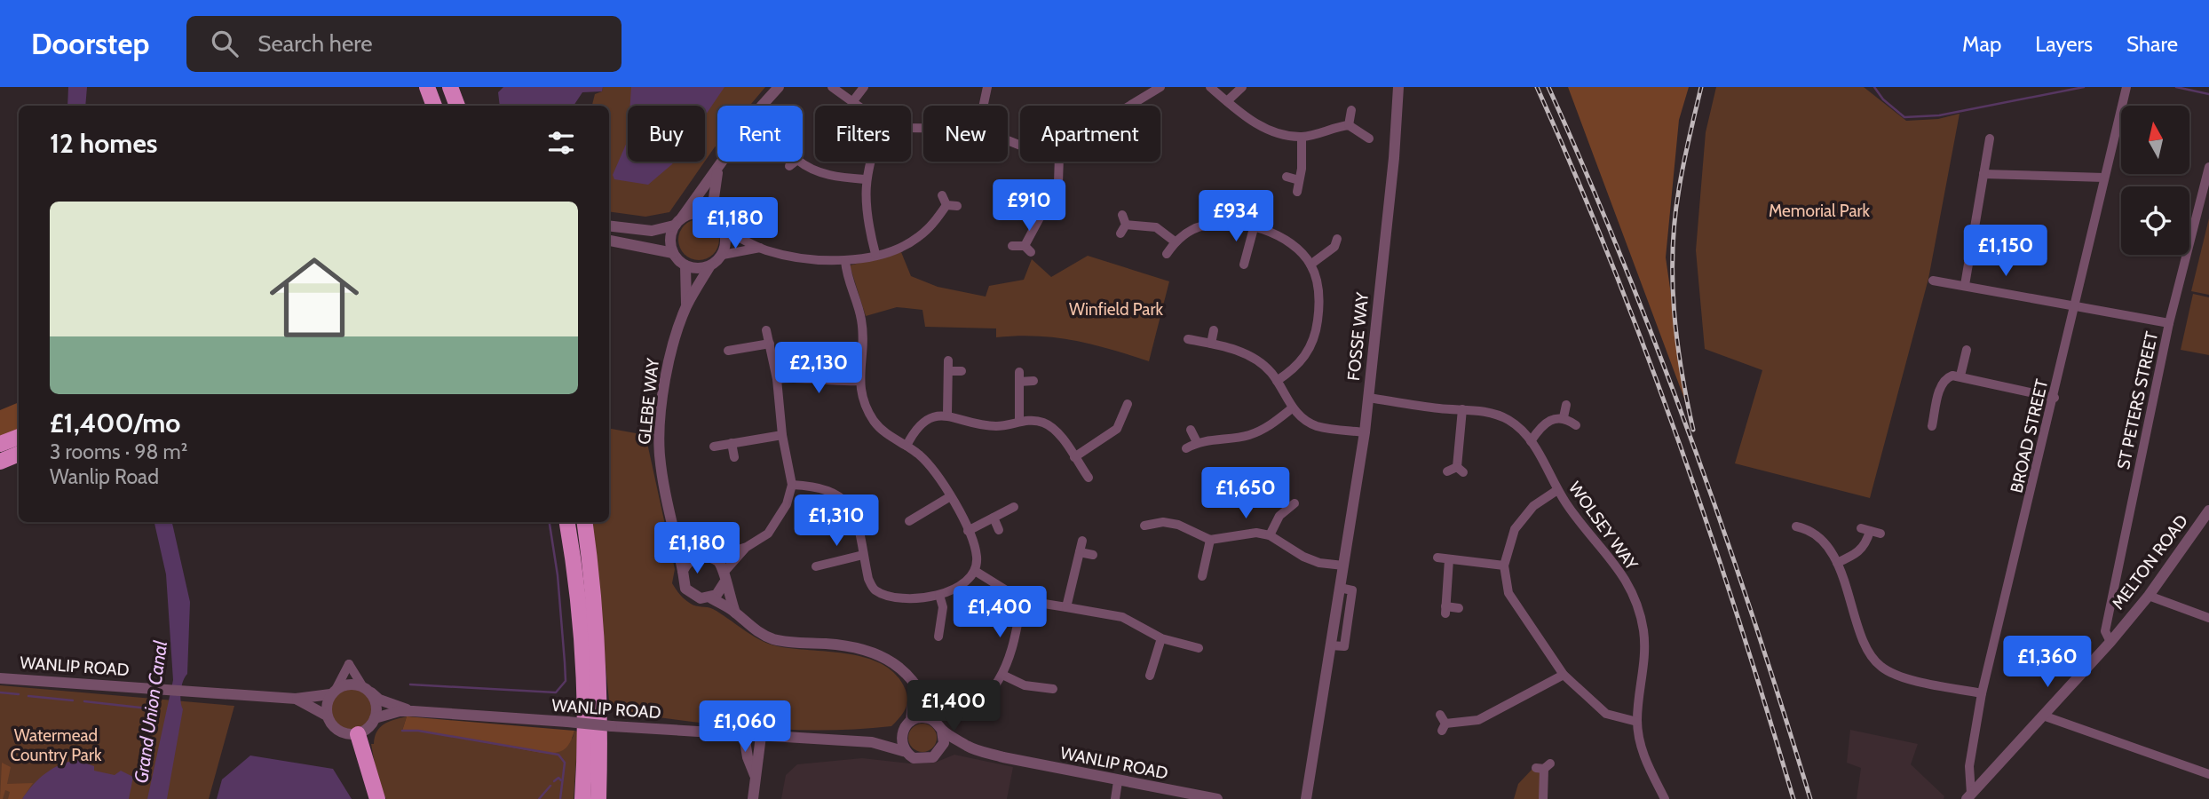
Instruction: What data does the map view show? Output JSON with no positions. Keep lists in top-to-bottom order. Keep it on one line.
{"streets":{"street":["FOSSE WAY","ST PETERS STREET","GLEBE WAY","BROAD STREET","WOLSEY WAY","MELTON ROAD","WANLIP ROAD"]},"crossings":[["FOSSE WAY","WOLSEY WAY"],["ST PETERS STREET","MELTON ROAD"],["BROAD STREET","MELTON ROAD"]],"water":["Grand Union Canal"],"parks":["Memorial Park","Winfield Park","Watermead Country Park"],"north":"top","page":{"header":"Doorstep","search":"Search here","nav":["Map","Layers","Share"],"chip":["Buy","Rent","Filters","New","Apartment"],"heading":"12 homes","price":["£910","£934","£1,180","£1,150","£2,130","£1,650","£1,310","£1,180","£1,400","£1,360","£1,400","£1,060"],"list":[{"name":"£1,400/mo","note":"3 rooms · 98 m² · Wanlip Road"}]}}
